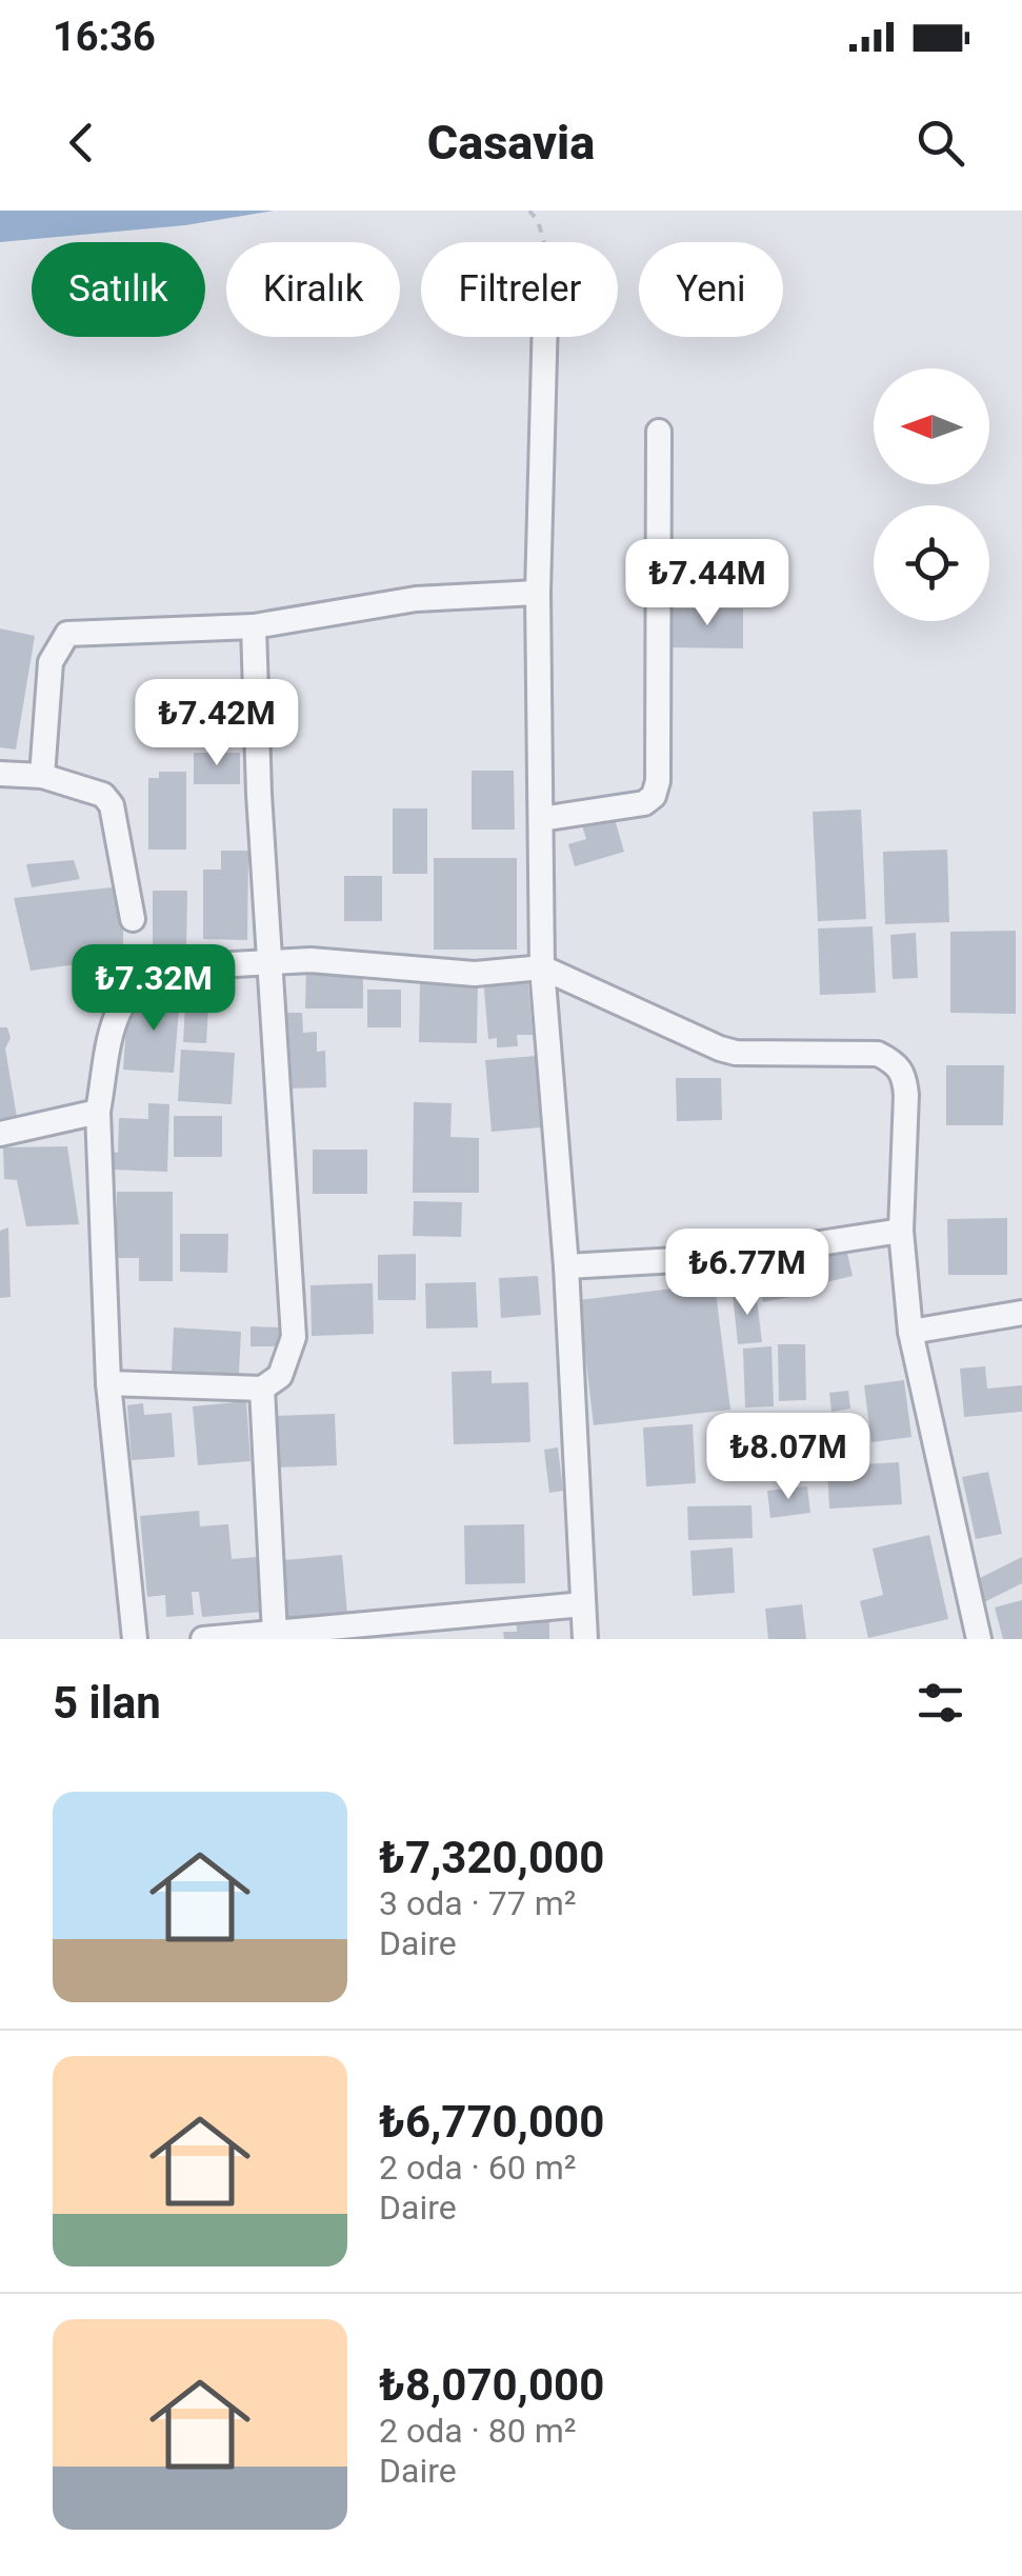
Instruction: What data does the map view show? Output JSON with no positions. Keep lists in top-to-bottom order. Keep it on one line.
{"north":"left","page":{"status":"16:36","header":"Casavia","chip":["Satılık","Kiralık","Filtreler","Yeni"],"price":["₺7.44M","₺7.42M","₺7.32M","₺6.77M","₺8.07M"],"heading":"5 ilan","list":[{"name":"₺7,320,000","note":"3 oda · 77 m² · Daire"},{"name":"₺6,770,000","note":"2 oda · 60 m² · Daire"},{"name":"₺8,070,000","note":"2 oda · 80 m² · Daire"}]}}
